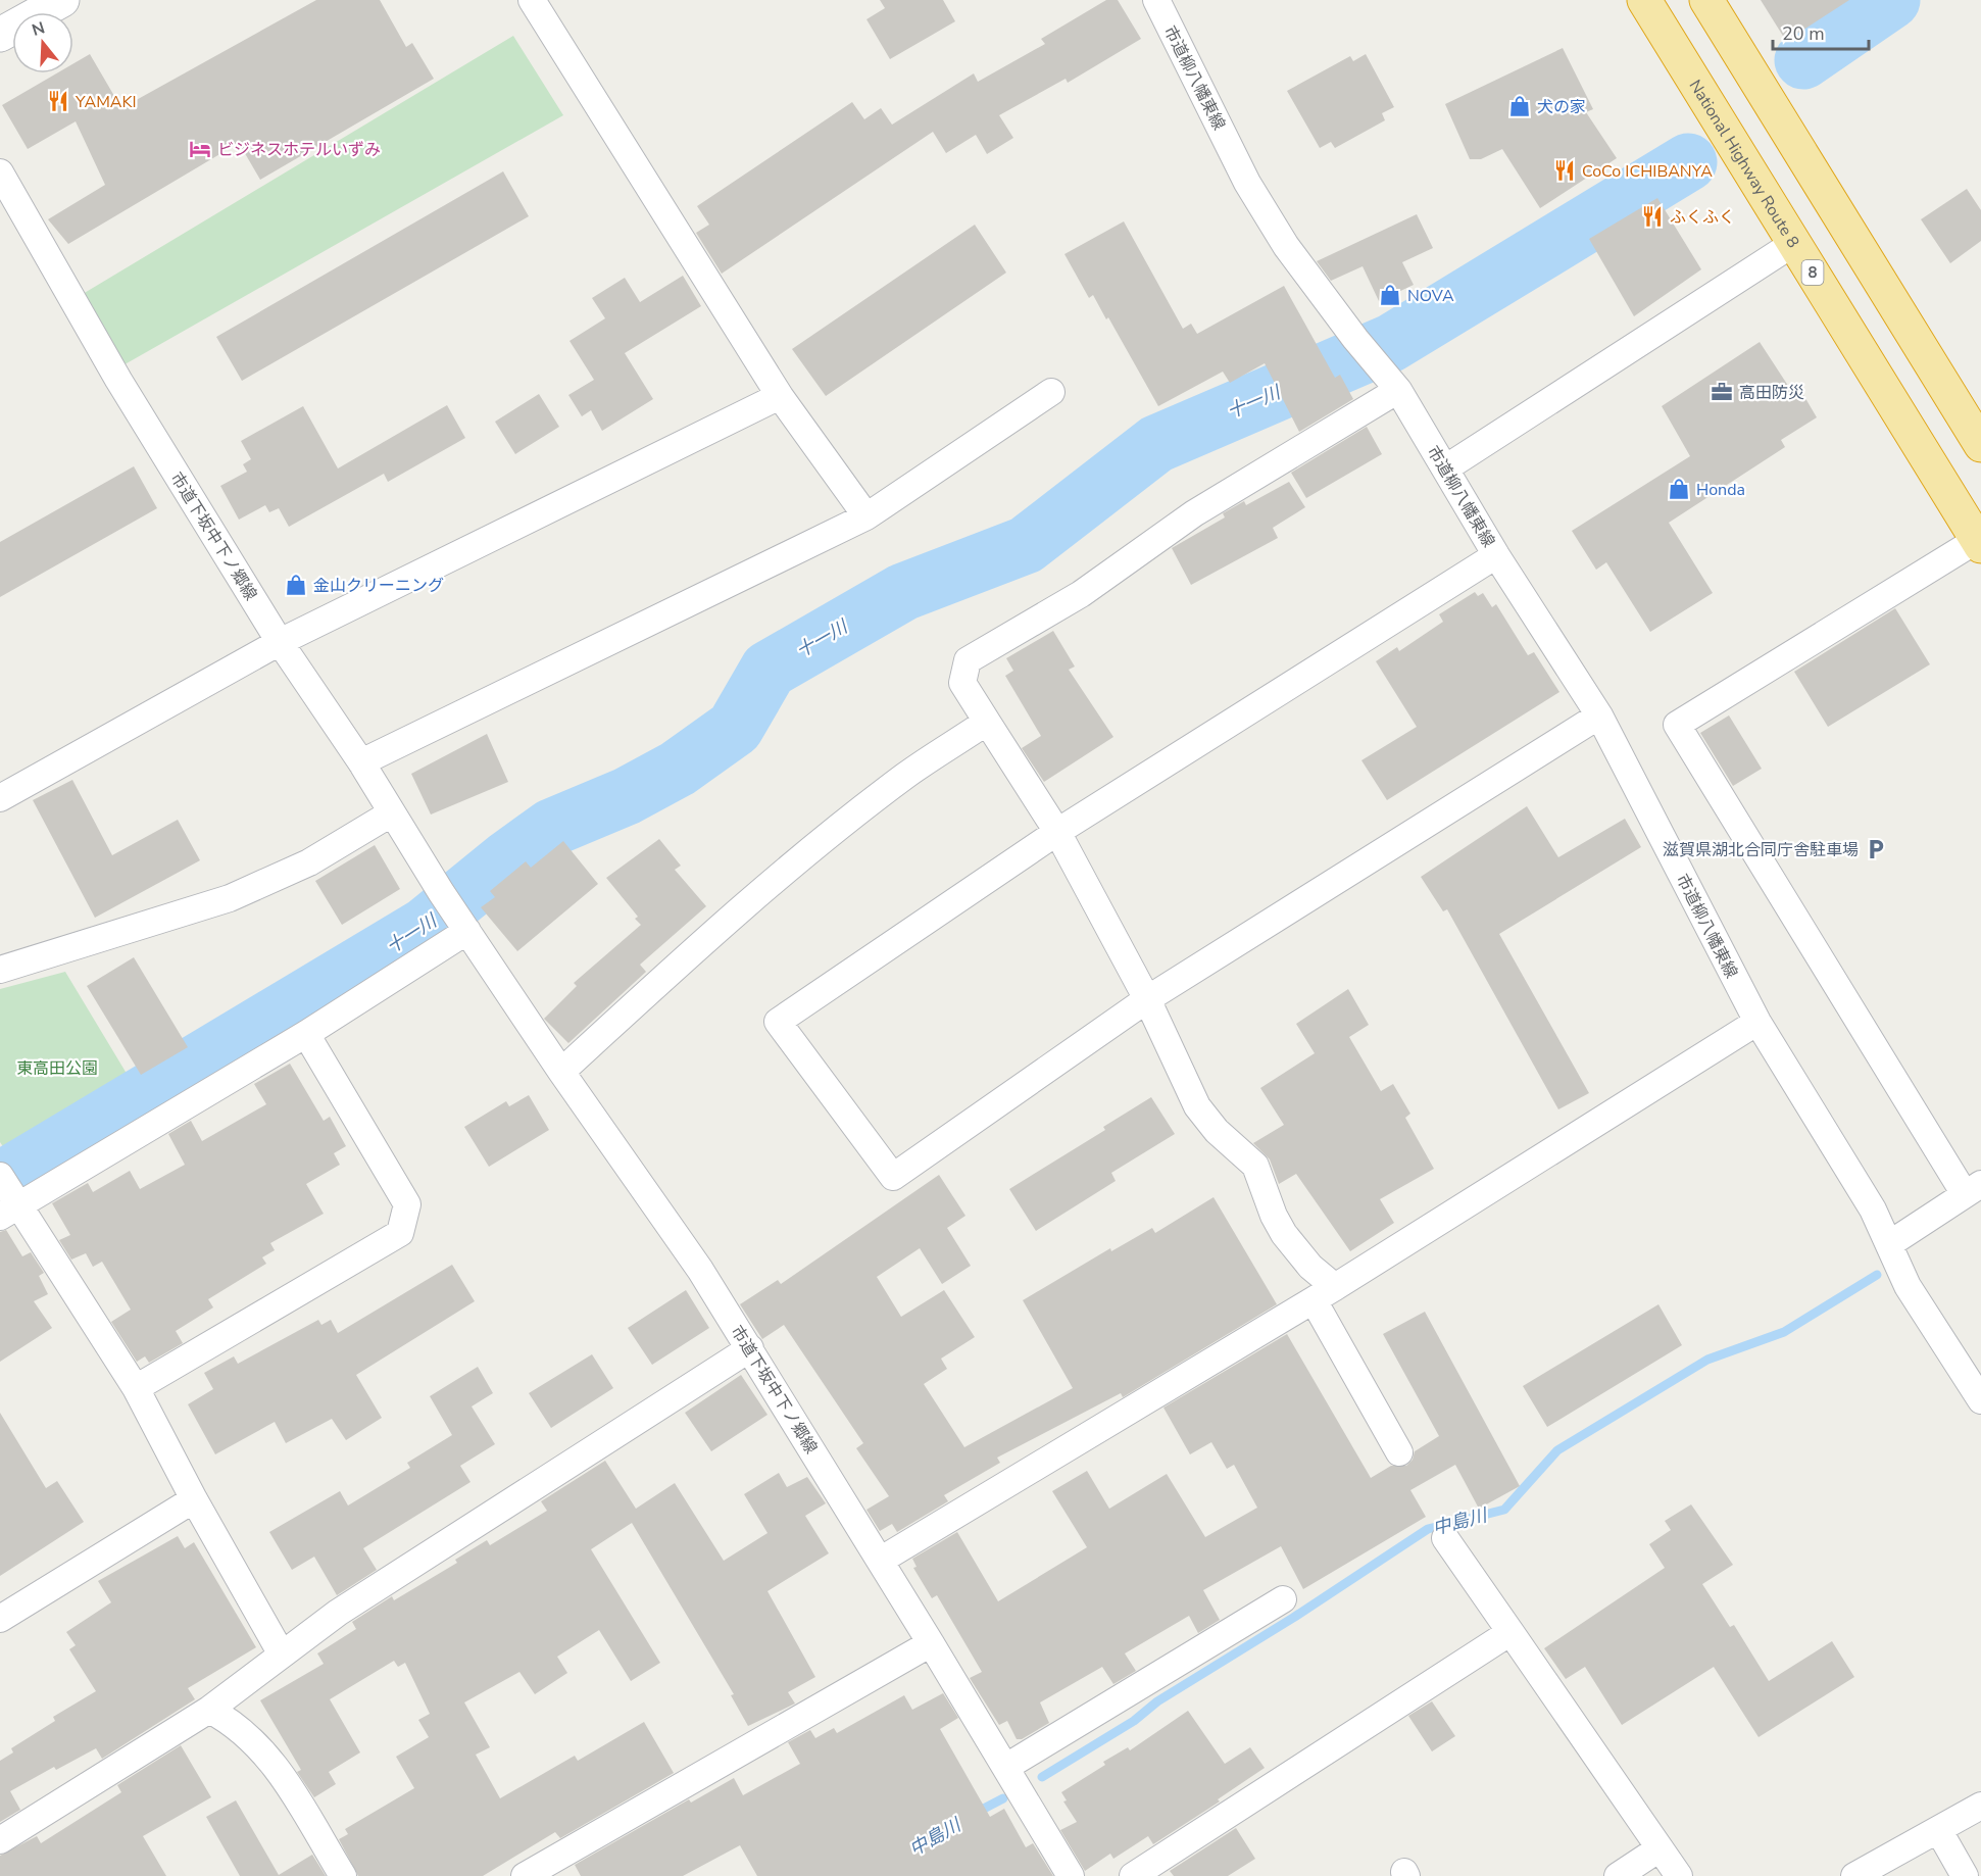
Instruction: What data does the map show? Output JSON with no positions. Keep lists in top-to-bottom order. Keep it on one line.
{"streets":{"highway":["National Highway Route 8","8"],"street":["市道柳八幡東線","市道下坂中下ノ郷線"]},"water":["十一川","中島川"],"parks":["東高田公園"],"places":{"restaurant":["YAMAKI","CoCo ICHIBANYA","ふくふく"],"shop":["犬の家","NOVA","Honda","金山クリーニング"],"hotel":["ビジネスホテルいずみ"],"office":["高田防災"],"parking":["滋賀県湖北合同庁舎駐車場"]},"scale_bar":"20 m","north":"top"}
